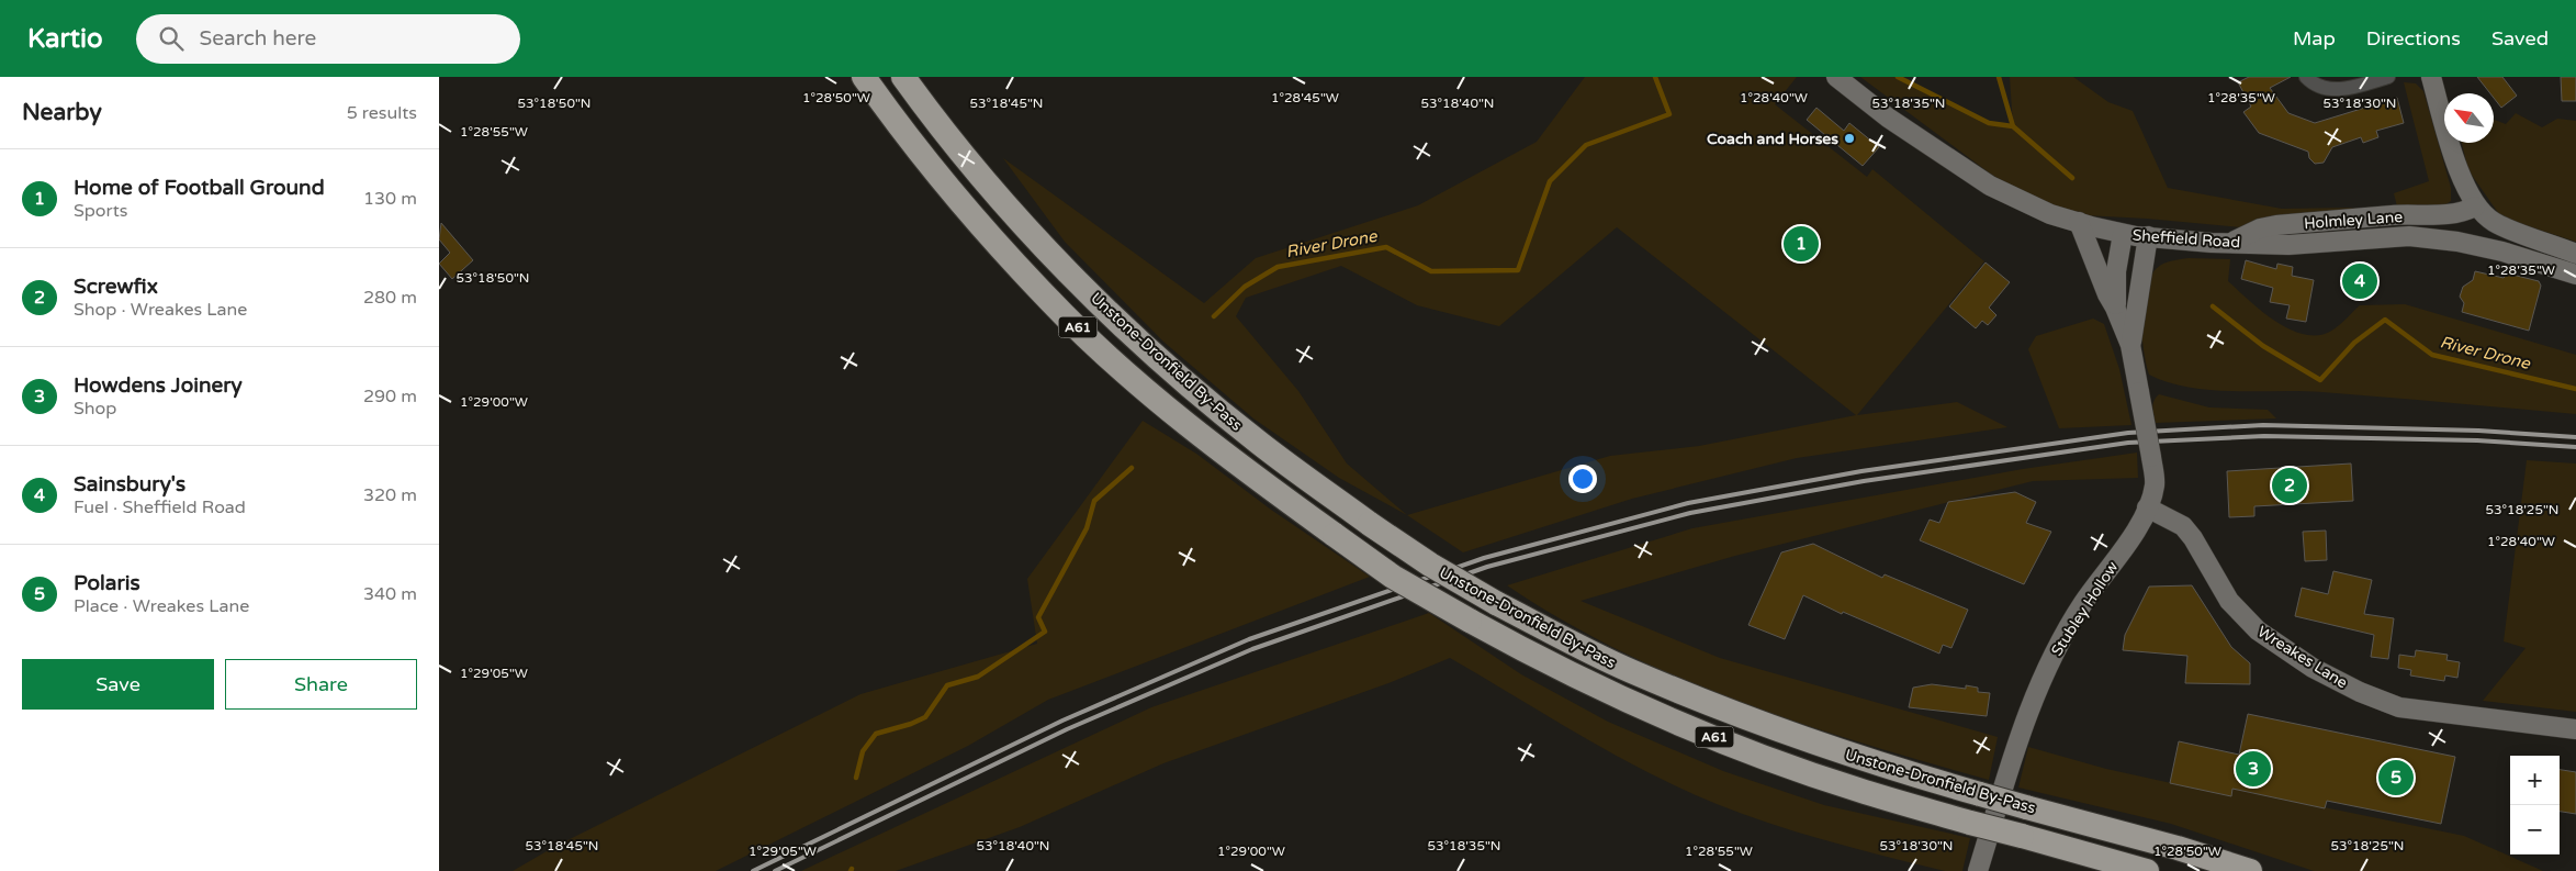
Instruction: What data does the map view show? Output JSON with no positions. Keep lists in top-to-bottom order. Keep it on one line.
{"streets":{"highway":["A61","Unstone-Dronfield By-Pass"],"main road":["Holmley Lane","Sheffield Road","Stubley Hollow","Wreakes Lane"]},"crossings":[["Holmley Lane","Sheffield Road"],["Sheffield Road","Stubley Hollow"],["Stubley Hollow","Wreakes Lane"]],"water":["River Drone"],"places":["Coach and Horses"],"north":"top left","page":{"header":"Kartio","search":"Search here","nav":["Map","Directions","Saved"],"heading":["Nearby","5 results"],"list":[{"mark":"1","name":"Home of Football Ground","note":"Sports","value":"130 m"},{"mark":"2","name":"Screwfix","note":"Shop · Wreakes Lane","value":"280 m"},{"mark":"3","name":"Howdens Joinery","note":"Shop","value":"290 m"},{"mark":"4","name":"Sainsbury's","note":"Fuel · Sheffield Road","value":"320 m"},{"mark":"5","name":"Polaris","note":"Place · Wreakes Lane","value":"340 m"}],"pins":["1","4","2","3","5"],"buttons":["Save","Share"],"map_buttons":["+","−"]},"coordinates":["1°28'50\"W","1°28'45\"W","1°28'40\"W","1°28'35\"W","53°18'50\"N","53°18'45\"N","53°18'40\"N","53°18'35\"N","53°18'30\"N","1°28'55\"W","1°29'00\"W","53°18'25\"N","1°29'05\"W"]}
